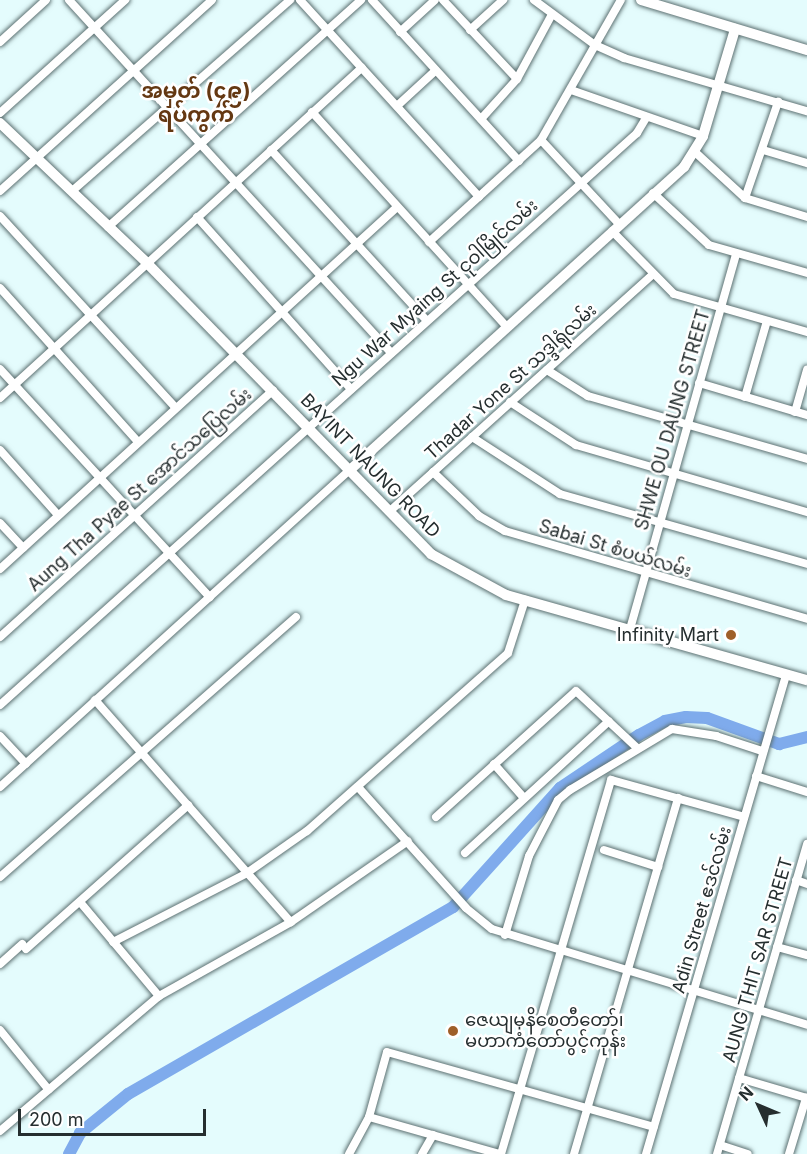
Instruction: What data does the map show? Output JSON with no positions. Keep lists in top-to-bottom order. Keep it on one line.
{"streets":{"main road":["BAYINT NAUNG ROAD"],"street":["Ngu War Myaing St ငုဝါမြိုင်လမ်း","Thadar Yone St သဒ္ဒါရုံလမ်း","SHWE OU DAUNG STREET","Aung Tha Pyae St အောင်သပြေလမ်း","Sabai St စံပယ်လမ်း","Adin Street ဧဒင်လမ်း","AUNG THIT SAR STREET"]},"crossings":[["Ngu War Myaing St ငုဝါမြိုင်လမ်း","BAYINT NAUNG ROAD"],["Thadar Yone St သဒ္ဒါရုံလမ်း","BAYINT NAUNG ROAD"],["Thadar Yone St သဒ္ဒါရုံလမ်း","Sabai St စံပယ်လမ်း"],["SHWE OU DAUNG STREET","BAYINT NAUNG ROAD"],["SHWE OU DAUNG STREET","Sabai St စံပယ်လမ်း"],["BAYINT NAUNG ROAD","Aung Tha Pyae St အောင်သပြေလမ်း"],["BAYINT NAUNG ROAD","Adin Street ဧဒင်လမ်း"]],"districts":["အမှတ် (၄၉) ရပ်ကွက်"],"places":["Infinity Mart","ဇေယျမုနိစေတီတော်၊ မဟာကံတော်ပွင့်ကုန်း"],"scale_bar":"200 m","north":"top left"}
